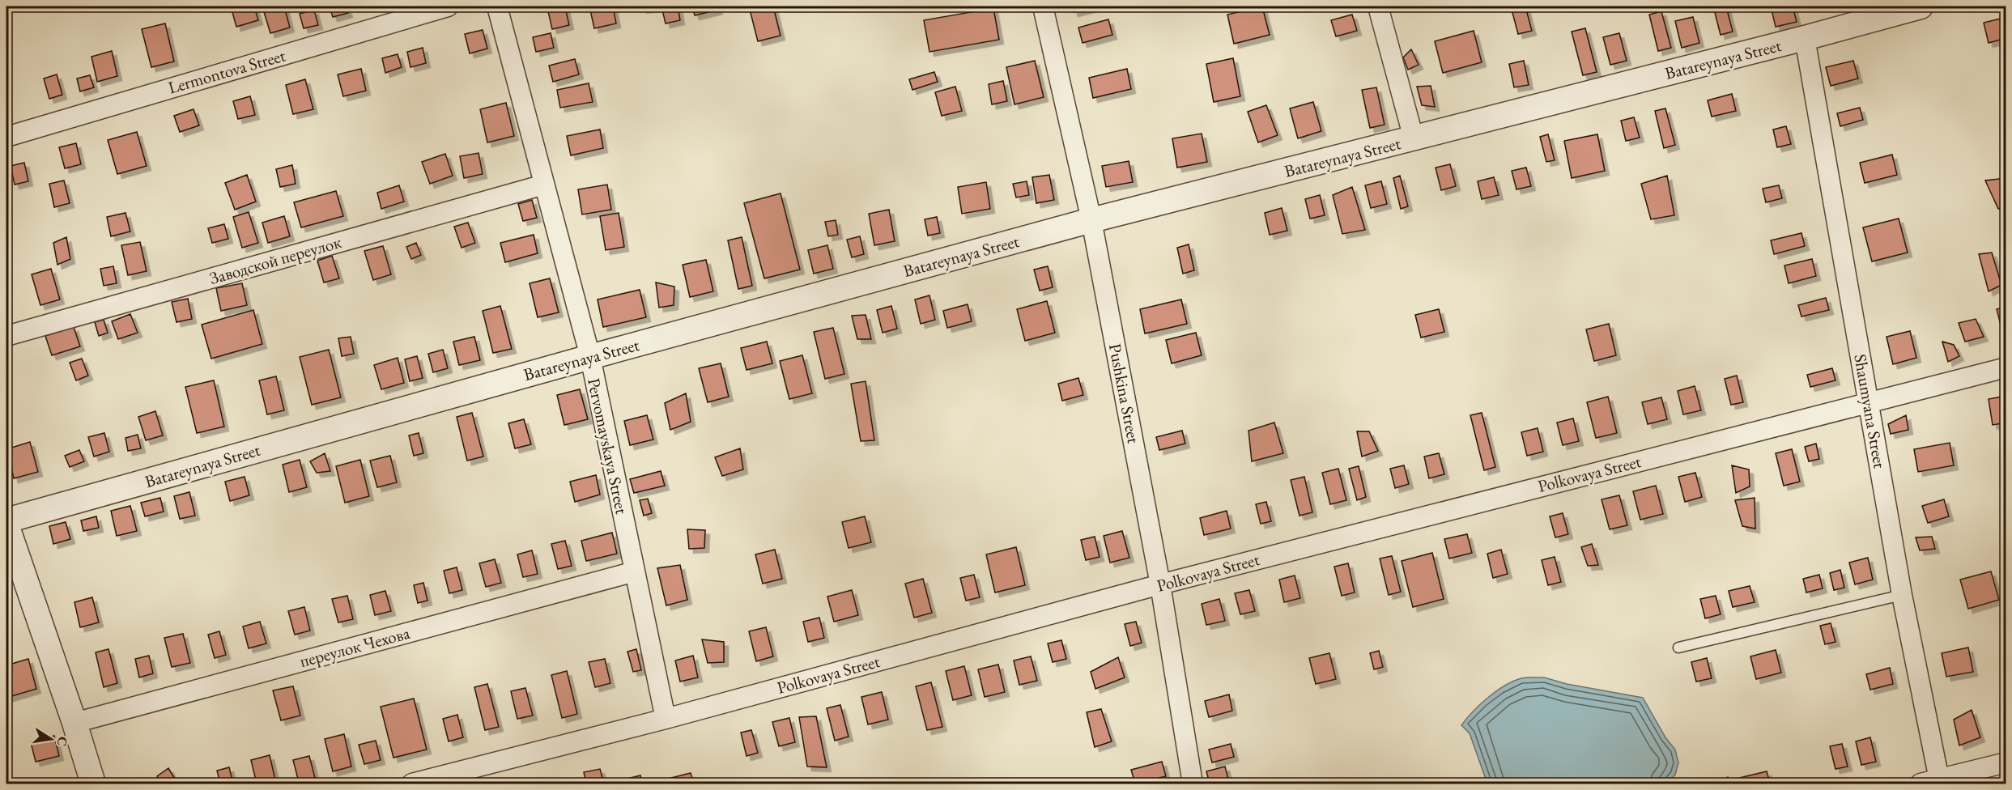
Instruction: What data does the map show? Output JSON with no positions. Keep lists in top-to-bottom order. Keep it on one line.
{"streets":{"street":["Batareynaya Street","Lermontova Street","Заводской переулок","Pushkina Street","Shaumyana Street","Pervomayskaya Street","Polkovaya Street","переулок Чехова"]},"crossings":[["Batareynaya Street","Pushkina Street"],["Batareynaya Street","Shaumyana Street"],["Batareynaya Street","Pervomayskaya Street"],["Заводской переулок","Pervomayskaya Street"],["Pushkina Street","Polkovaya Street"],["Shaumyana Street","Polkovaya Street"],["Pervomayskaya Street","Polkovaya Street"],["Pervomayskaya Street","переулок Чехова"]],"north":"right"}
